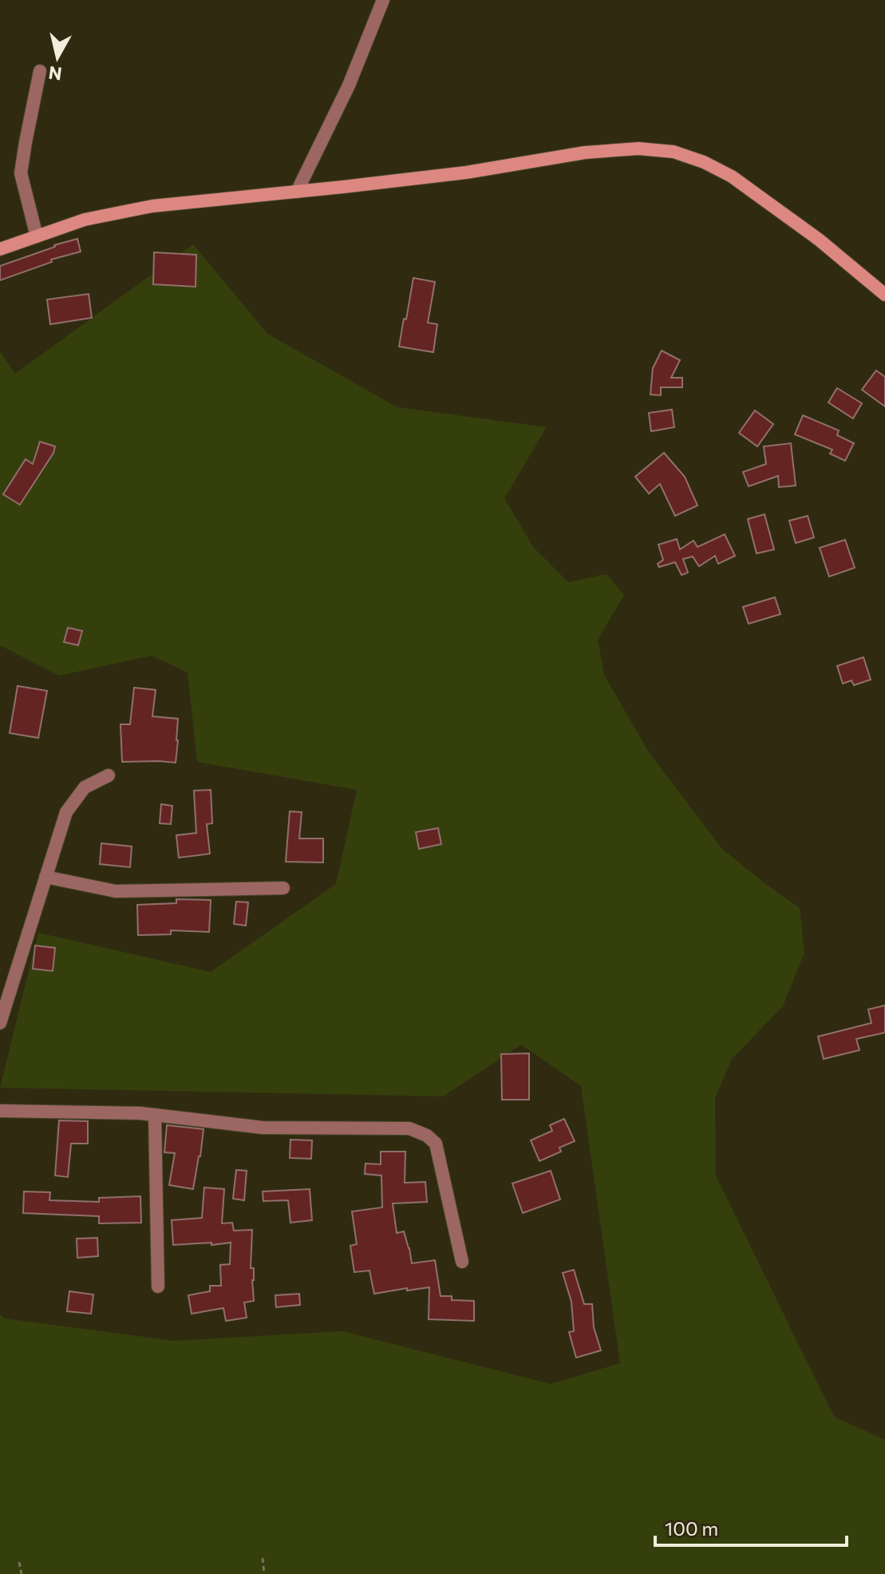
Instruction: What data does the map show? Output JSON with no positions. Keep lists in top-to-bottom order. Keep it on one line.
{"scale_bar":"100 m","north":"bottom"}
